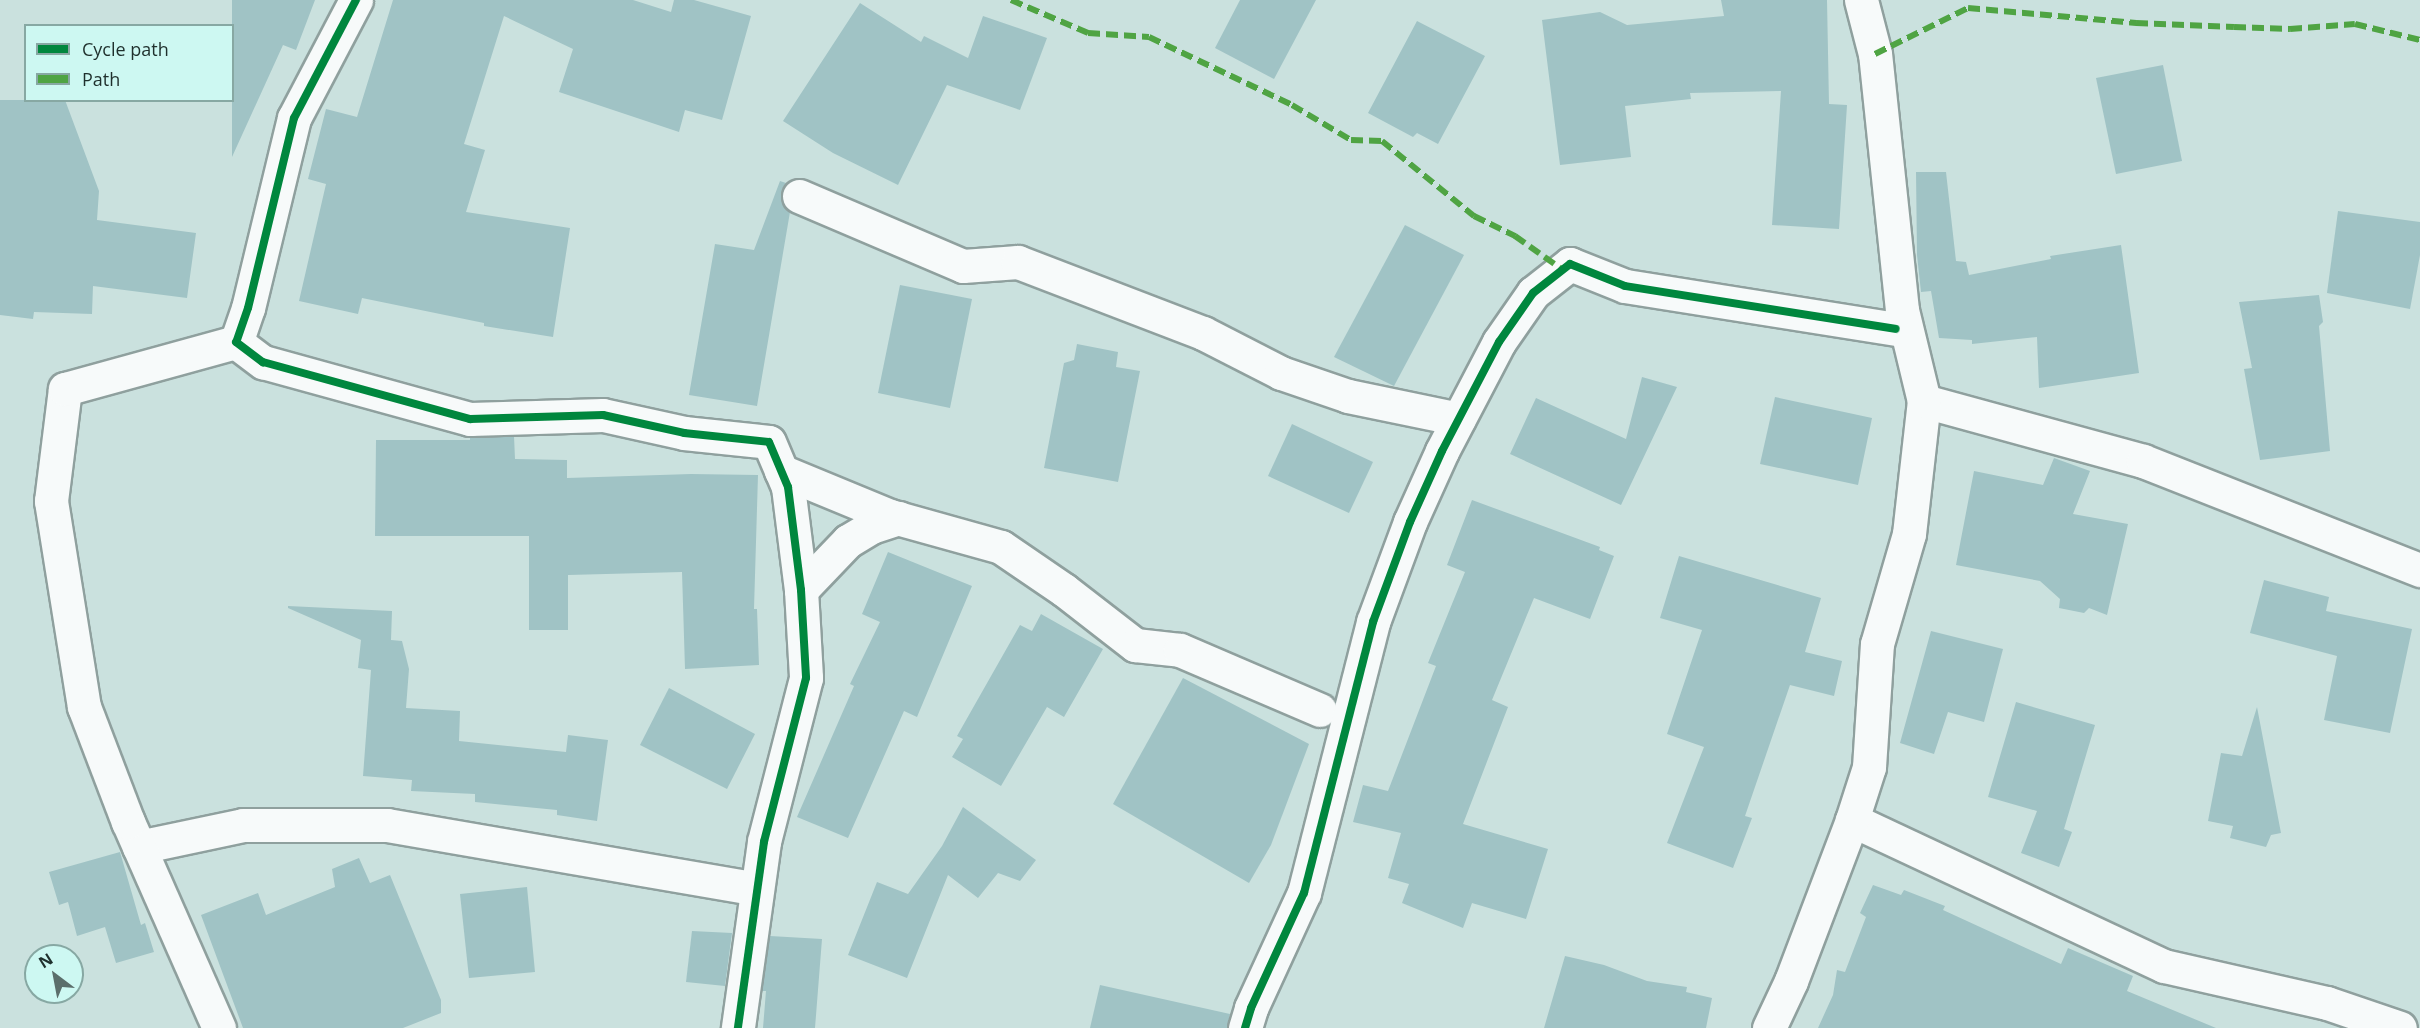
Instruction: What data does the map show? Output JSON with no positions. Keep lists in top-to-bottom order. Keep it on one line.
{"legend":["Cycle path","Path"],"north":"top left"}
